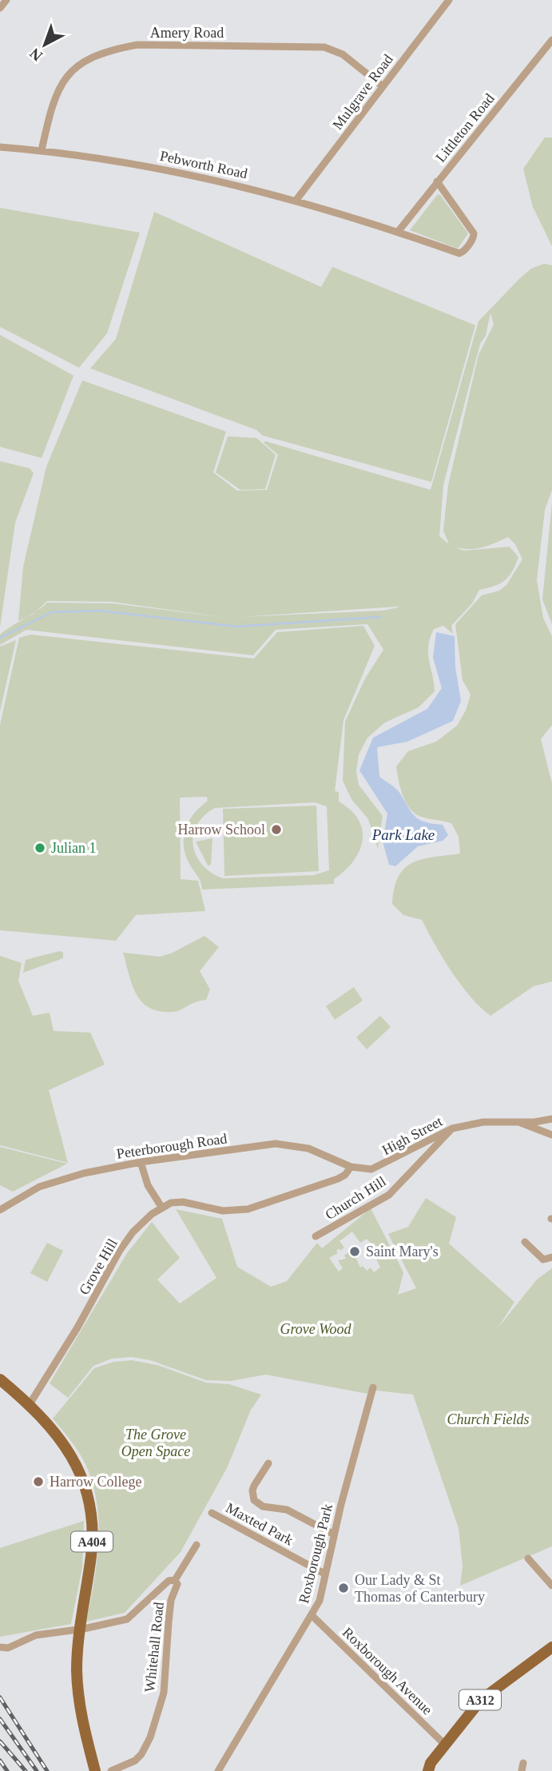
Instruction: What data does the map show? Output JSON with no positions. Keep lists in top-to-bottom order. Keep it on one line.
{"streets":{"main road":["A404","A312"],"street":["Amery Road","Mulgrave Road","Littleton Road","Pebworth Road","High Street","Peterborough Road","Church Hill","Grove Hill","Maxted Park","Roxborough Park","Whitehall Road","Roxborough Avenue"]},"crossings":[["Amery Road","Mulgrave Road"],["Amery Road","Pebworth Road"],["Mulgrave Road","Pebworth Road"],["Littleton Road","Pebworth Road"],["High Street","Peterborough Road"],["High Street","Church Hill"],["Grove Hill","A404"],["Maxted Park","Roxborough Park"],["Roxborough Park","Roxborough Avenue"],["Roxborough Avenue","A312"]],"water":["Park Lake"],"parks":["Grove Wood","Church Fields","The Grove Open Space"],"places":["Harrow School","Julian 1","Saint Mary's","Harrow College","Our Lady & St Thomas of Canterbury"],"north":"bottom left"}
